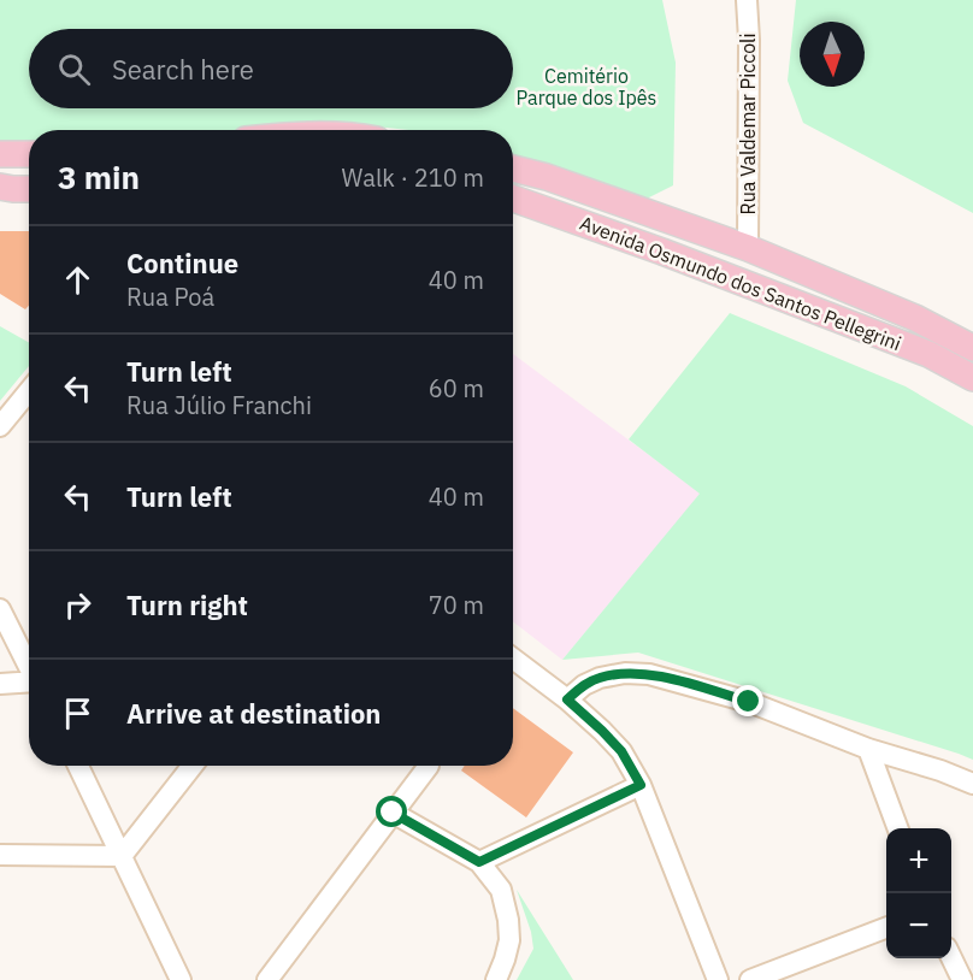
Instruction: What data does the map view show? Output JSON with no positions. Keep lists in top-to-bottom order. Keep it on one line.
{"streets":{"main road":["Avenida Osmundo dos Santos Pellegrini"],"street":["Rua Valdemar Piccoli"]},"crossings":[["Rua Valdemar Piccoli","Avenida Osmundo dos Santos Pellegrini"]],"parks":["Cemitério Parque dos Ipês"],"north":"bottom","page":{"search":"Search here","heading":["3 min","Walk · 210 m"],"list":[["Continue","Rua Poá","40 m"],["Turn left","Rua Júlio Franchi","60 m"],["Turn left","40 m"],["Turn right","70 m"],"Arrive at destination"],"map_buttons":["+","−"]}}
